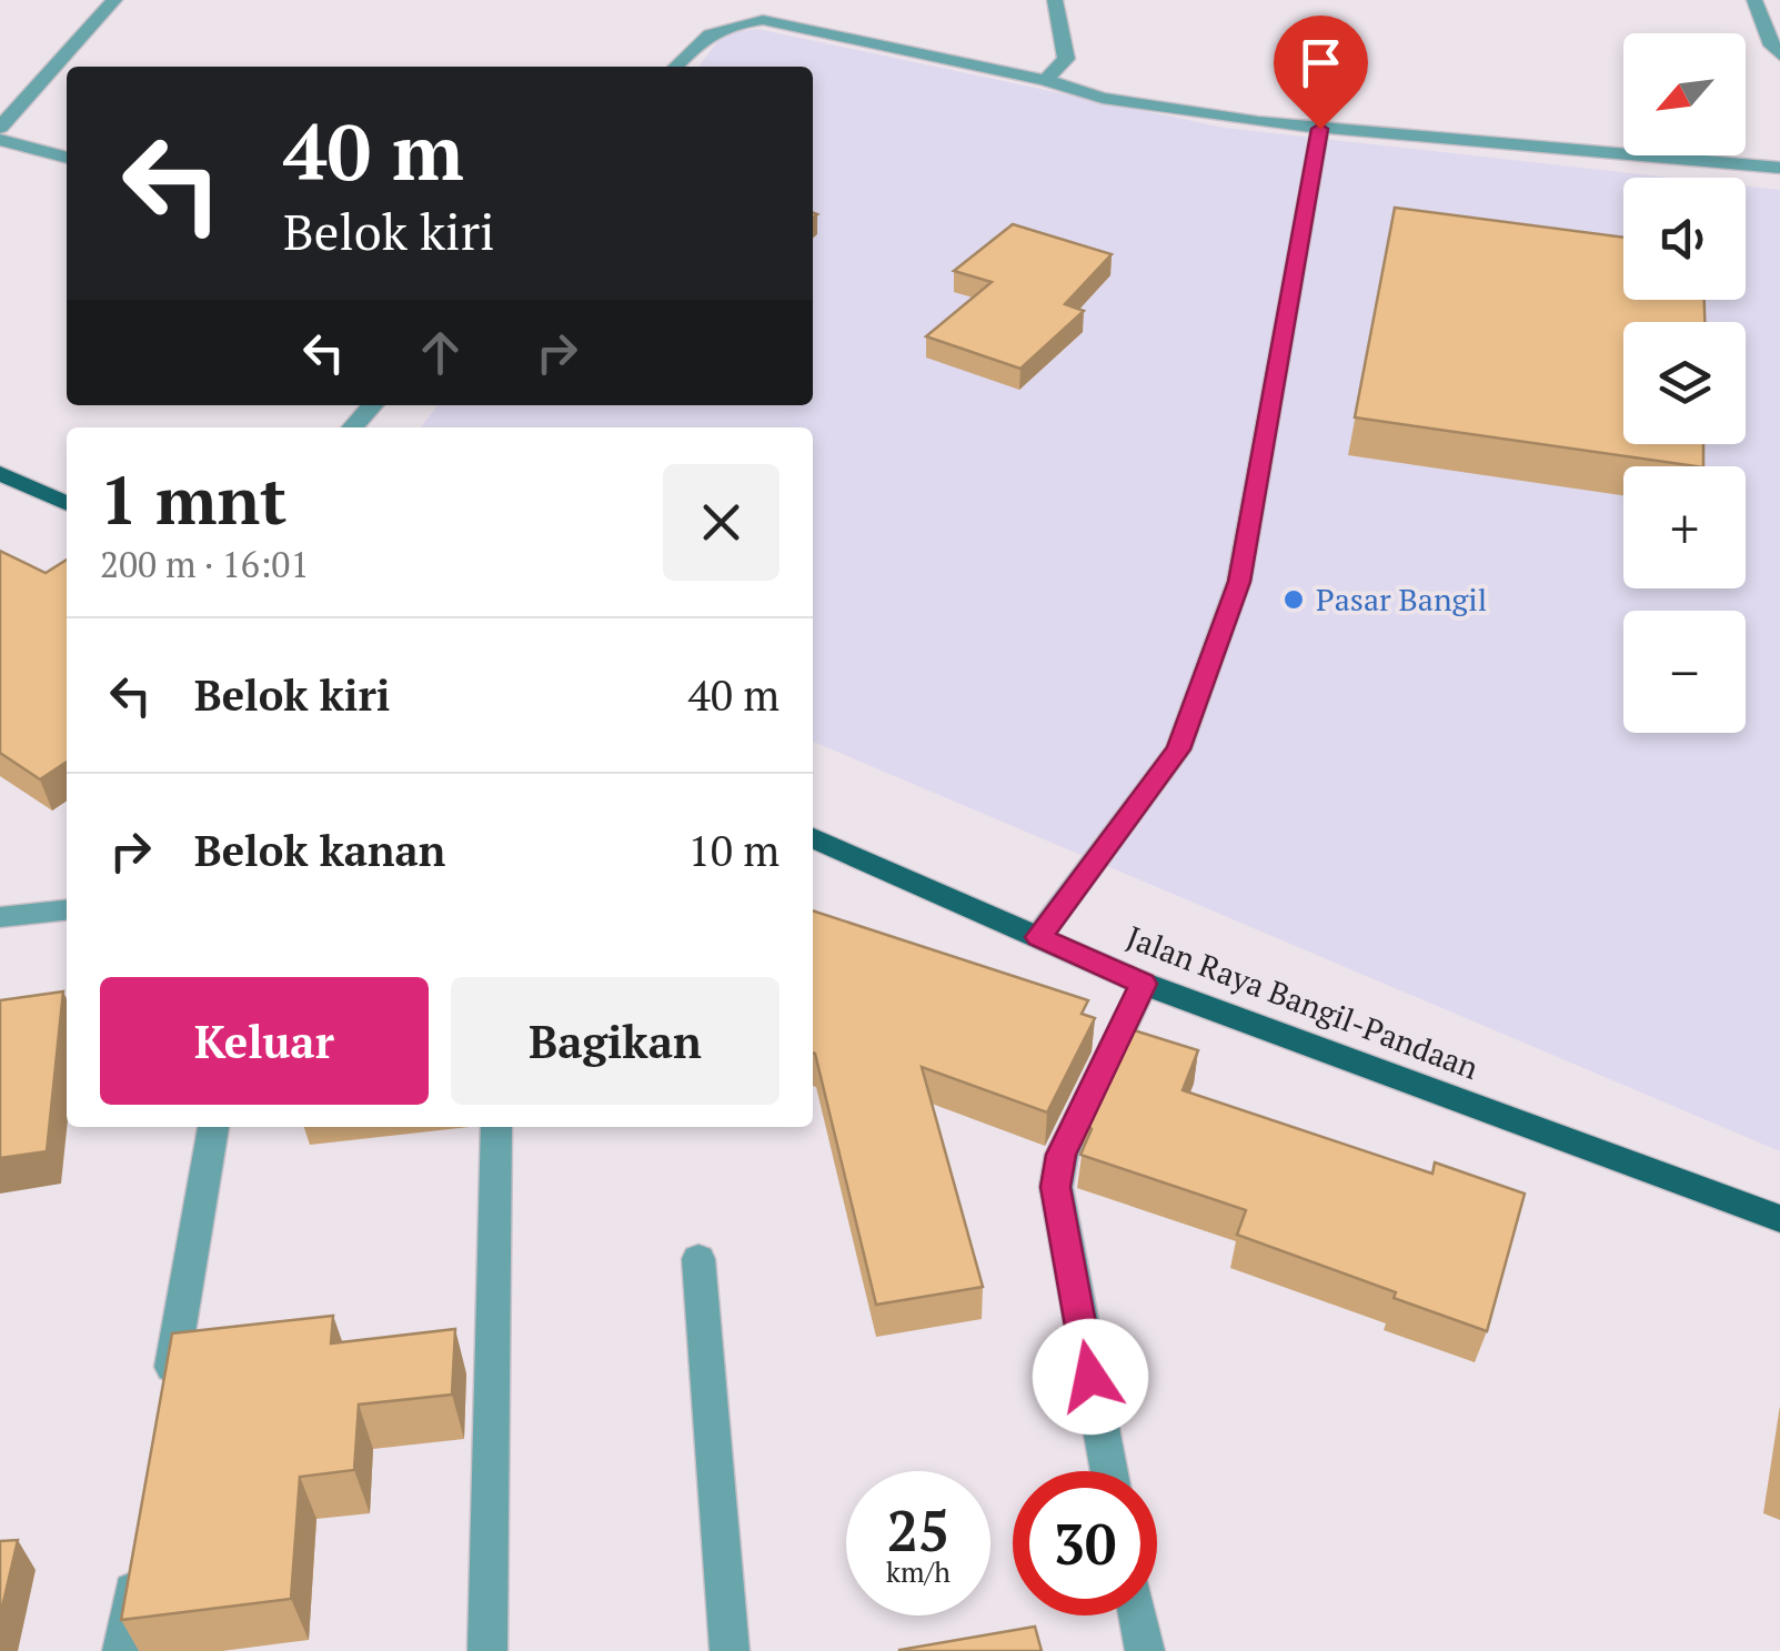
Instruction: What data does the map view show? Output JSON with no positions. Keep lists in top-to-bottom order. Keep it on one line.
{"streets":{"main road":["Jalan Raya Bangil-Pandaan"]},"places":["Pasar Bangil"],"north":"bottom left","page":{"map_buttons":["+","−"],"turn":["40 m","Belok kiri"],"heading":["1 mnt","200 m · 16:01"],"list":[{"name":"Belok kiri","value":"40 m"},{"name":"Belok kanan","value":"10 m"}],"buttons":["Keluar","Bagikan"],"speed":"25 km/h","limit":"30"}}
